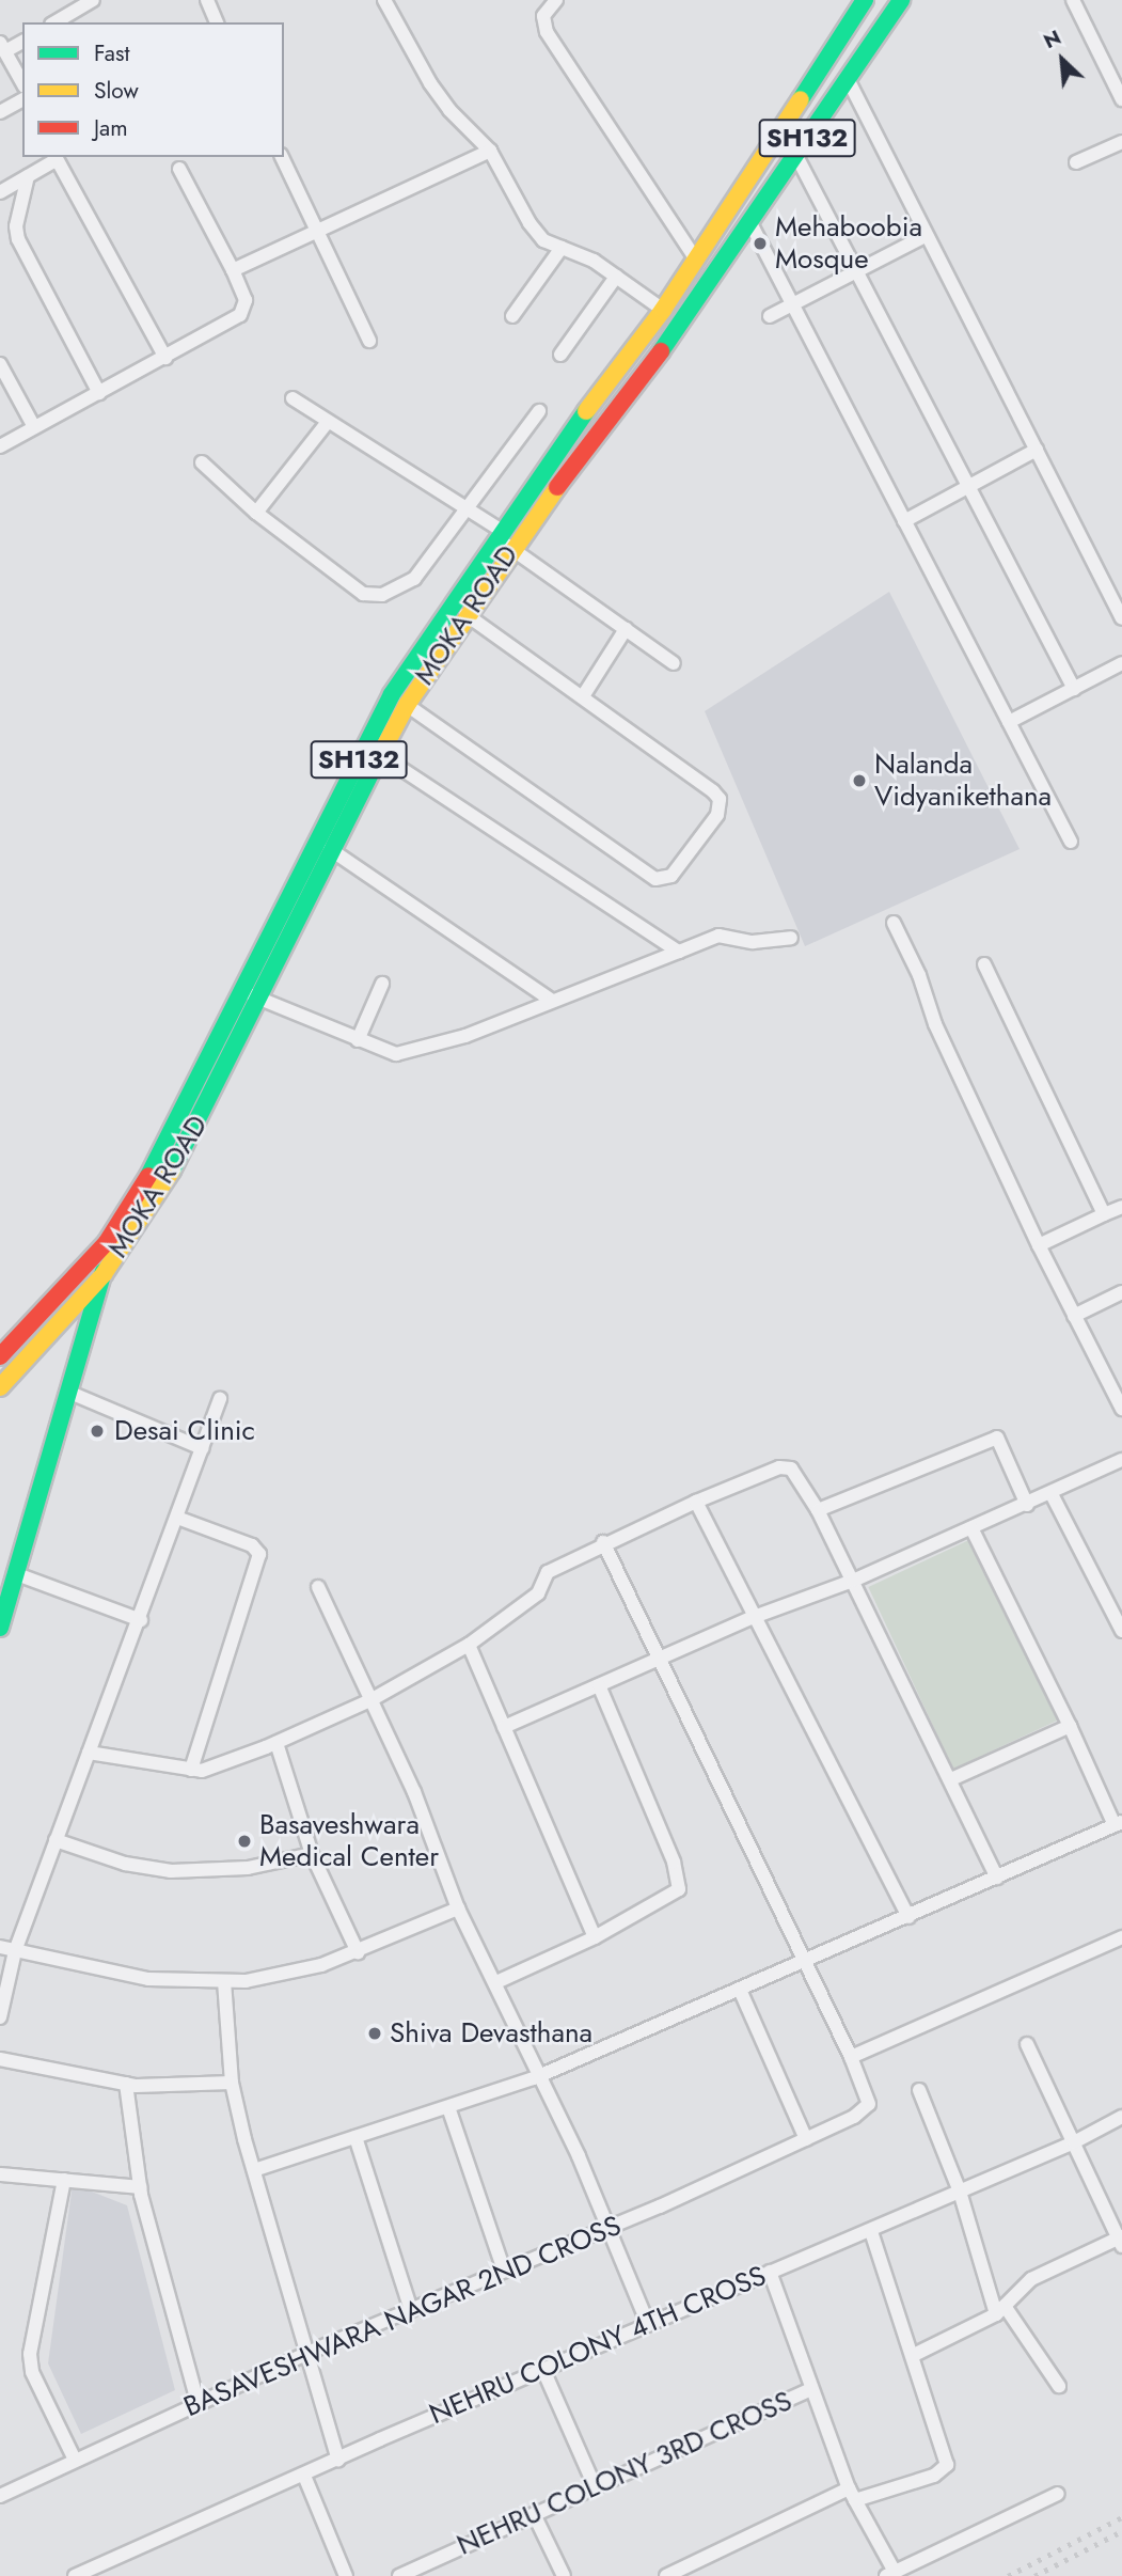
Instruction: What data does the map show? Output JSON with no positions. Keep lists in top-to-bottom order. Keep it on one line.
{"streets":{"main road":["SH132","MOKA ROAD"],"street":["BASAVESHWARA NAGAR 2ND CROSS","NEHRU COLONY 4TH CROSS","NEHRU COLONY 3RD CROSS"]},"crossings":[["SH132","MOKA ROAD"]],"places":["Mehaboobia Mosque","Nalanda Vidyanikethana","Desai Clinic","Basaveshwara Medical Center","Shiva Devasthana"],"legend":["Fast","Slow","Jam"],"north":"top left"}
